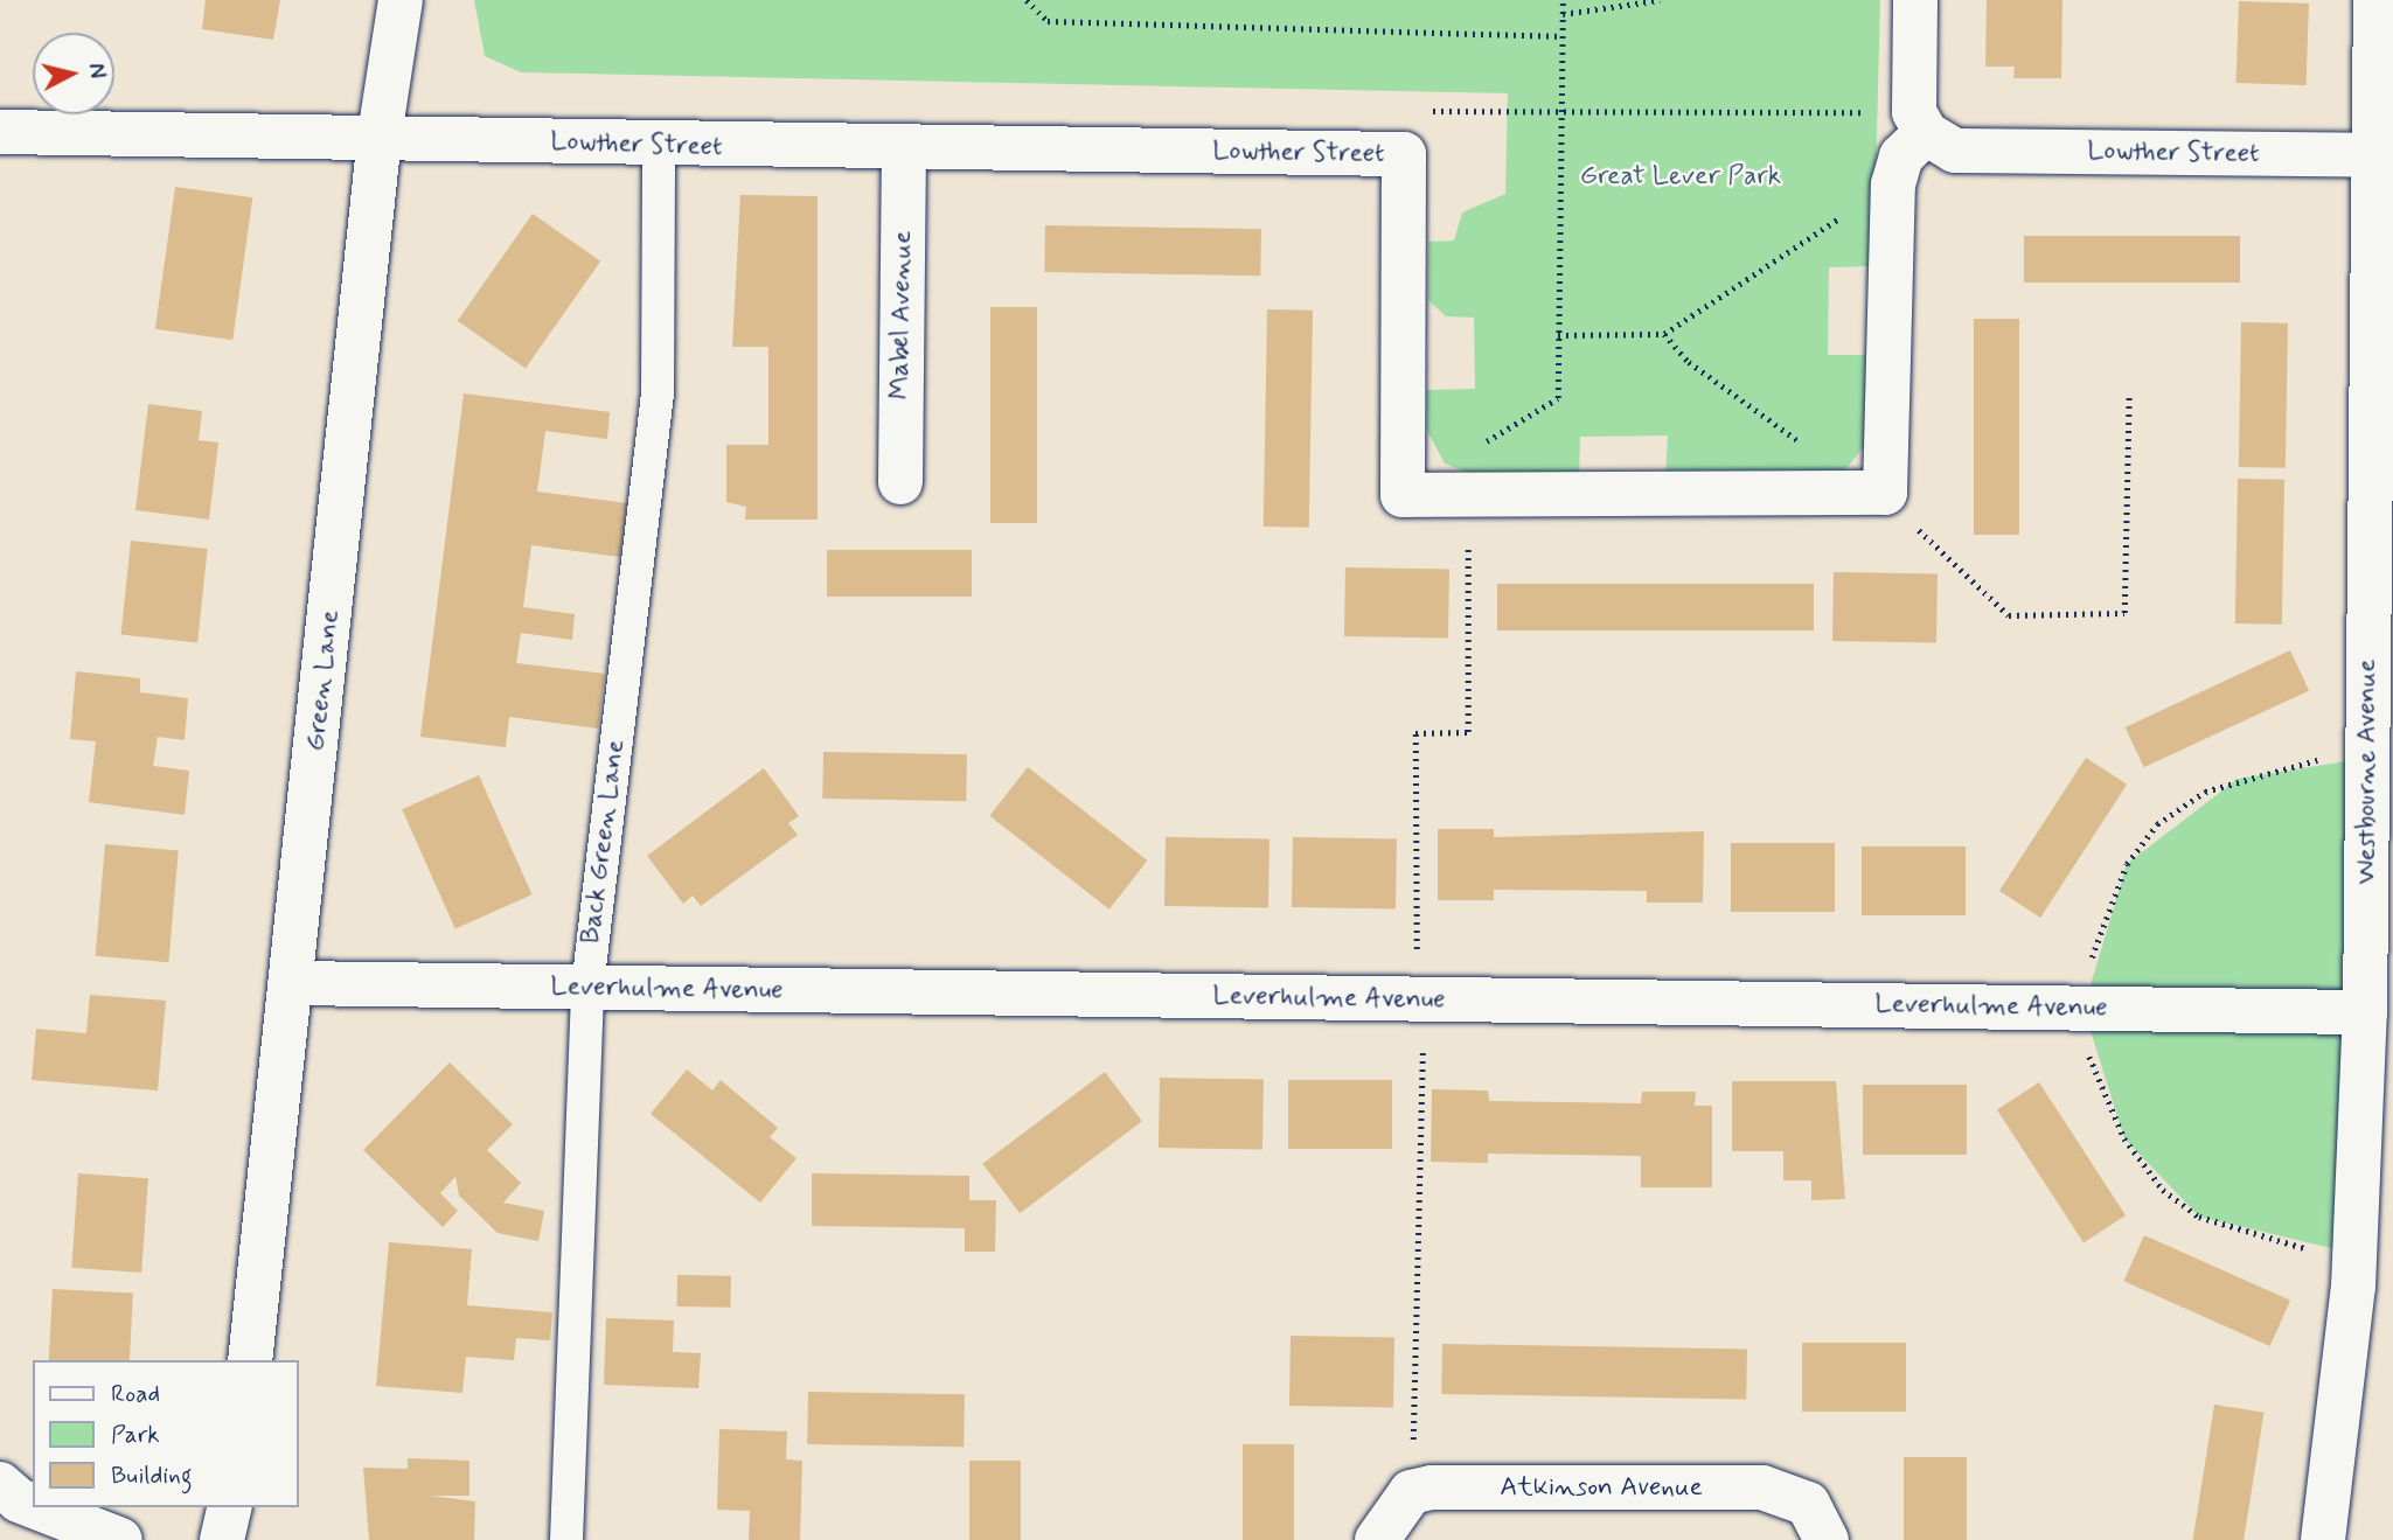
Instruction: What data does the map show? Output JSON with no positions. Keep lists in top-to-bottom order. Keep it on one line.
{"streets":{"street":["Lowther Street","Mabel Avenue","Green Lane","Westbourne Avenue","Leverhulme Avenue","Atkinson Avenue"],"lane":["Back Green Lane"]},"crossings":[["Lowther Street","Mabel Avenue"],["Lowther Street","Green Lane"],["Lowther Street","Westbourne Avenue"],["Lowther Street","Back Green Lane"],["Green Lane","Leverhulme Avenue"],["Westbourne Avenue","Leverhulme Avenue"],["Back Green Lane","Leverhulme Avenue"]],"parks":["Great Lever Park"],"legend":["Road","Park","Building"],"north":"right"}
